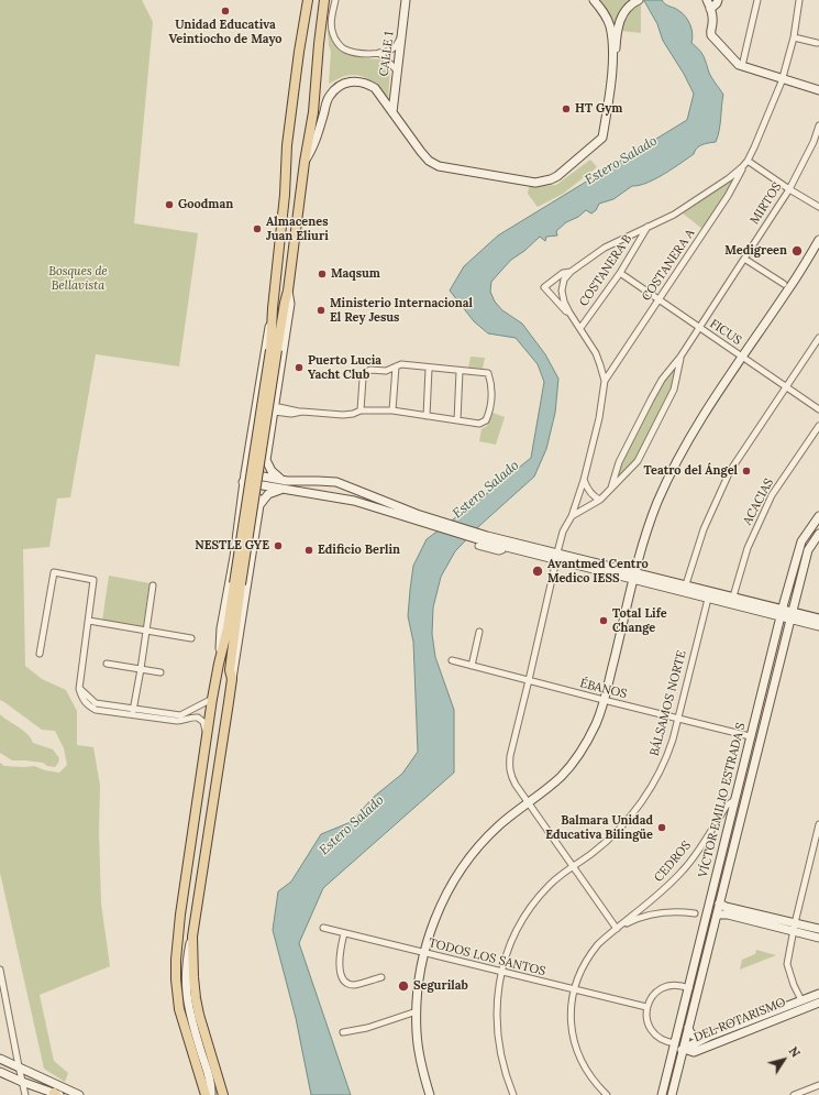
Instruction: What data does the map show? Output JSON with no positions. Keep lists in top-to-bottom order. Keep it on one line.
{"streets":{"street":["CALLE 1","MIRTOS","COSTANERA A","COSTANERA B","FICUS","ACACIAS","ÉBANOS","BÁLSAMOS NORTE","VÍCTOR EMILIO ESTRADA S","CEDROS","TODOS LOS SANTOS","DEL ROTARISMO"]},"crossings":[["MIRTOS","FICUS"],["COSTANERA A","FICUS"],["COSTANERA B","FICUS"],["ÉBANOS","BÁLSAMOS NORTE"],["ÉBANOS","VÍCTOR EMILIO ESTRADA S"],["BÁLSAMOS NORTE","TODOS LOS SANTOS"],["VÍCTOR EMILIO ESTRADA S","CEDROS"],["VÍCTOR EMILIO ESTRADA S","DEL ROTARISMO"],["CEDROS","TODOS LOS SANTOS"]],"water":["Estero Salado"],"parks":["Bosques de Bellavista"],"places":["Unidad Educativa Veintiocho de Mayo","HT Gym","Goodman","Almacenes Juan Eliuri","Medigreen","Maqsum","Ministerio Internacional El Rey Jesus","Puerto Lucia Yacht Club","Teatro del Ángel","NESTLE GYE","Edificio Berlin","Avantmed Centro Medico IESS","Total Life Change","Balmara Unidad Educativa Bilingüe","Segurilab"],"north":"top right"}
